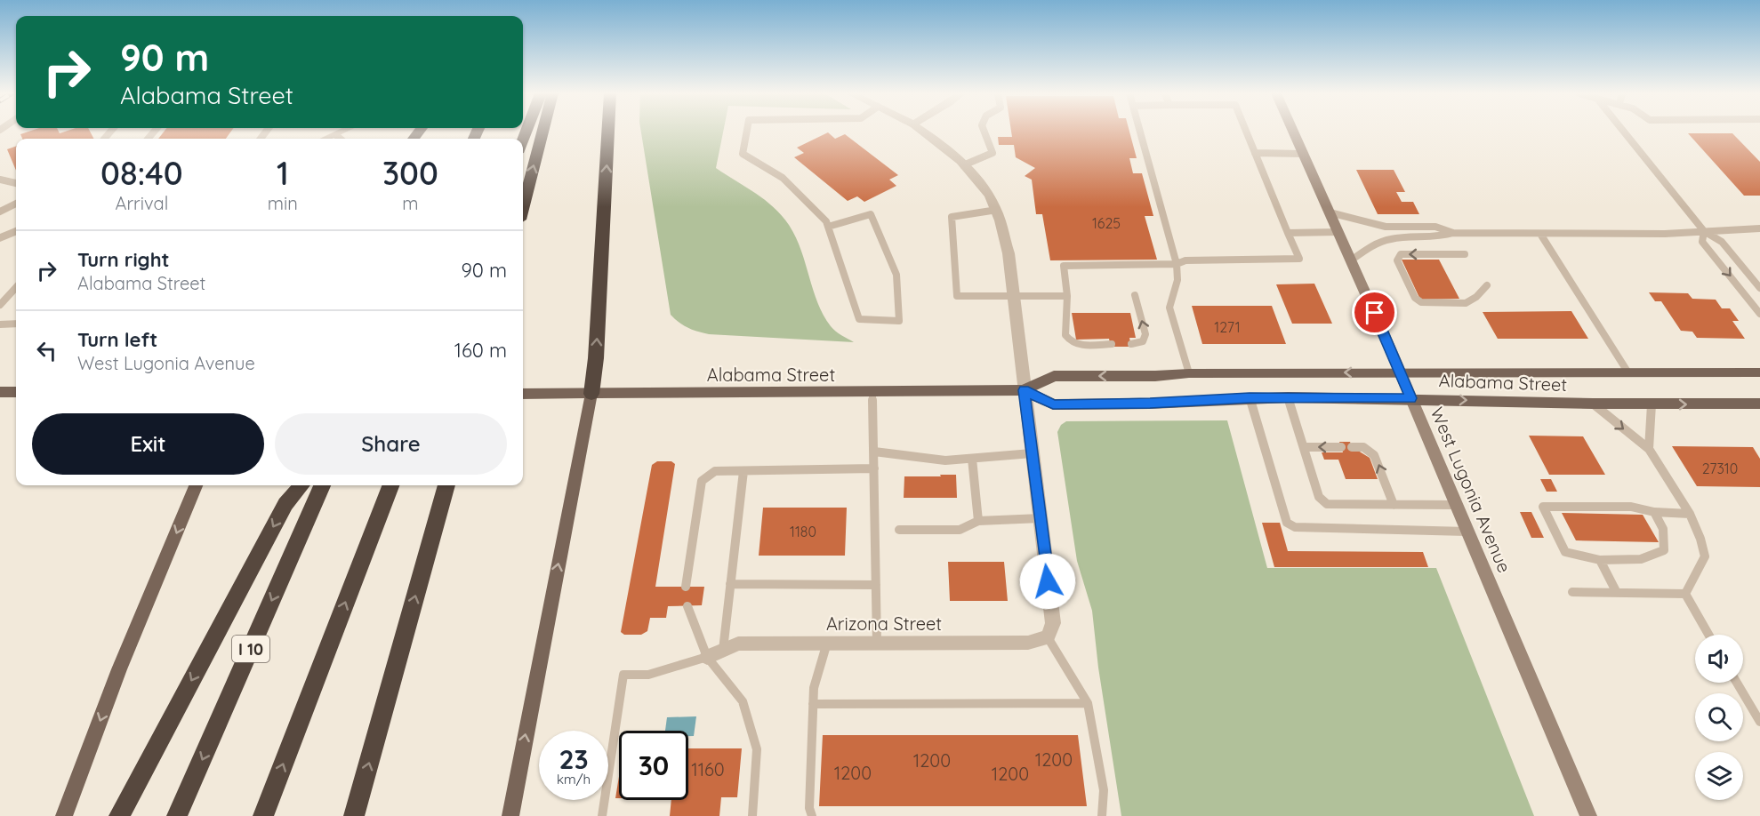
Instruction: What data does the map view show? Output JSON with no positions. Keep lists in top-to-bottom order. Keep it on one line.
{"streets":{"highway":["I 10"],"main road":["Alabama Street"],"street":["West Lugonia Avenue","Arizona Street"]},"crossings":[["Alabama Street","West Lugonia Avenue"]],"house_numbers":["1625","1271","27310","1180","1200","1200","1160","1200","1200"],"page":{"turn":["90 m","Alabama Street"],"eta":["08:40","Arrival","1","min","300","m"],"list":[{"name":"Turn right","note":"Alabama Street","value":"90 m"},{"name":"Turn left","note":"West Lugonia Avenue","value":"160 m"}],"buttons":["Exit","Share"],"speed":"23 km/h","limit":"30"}}
